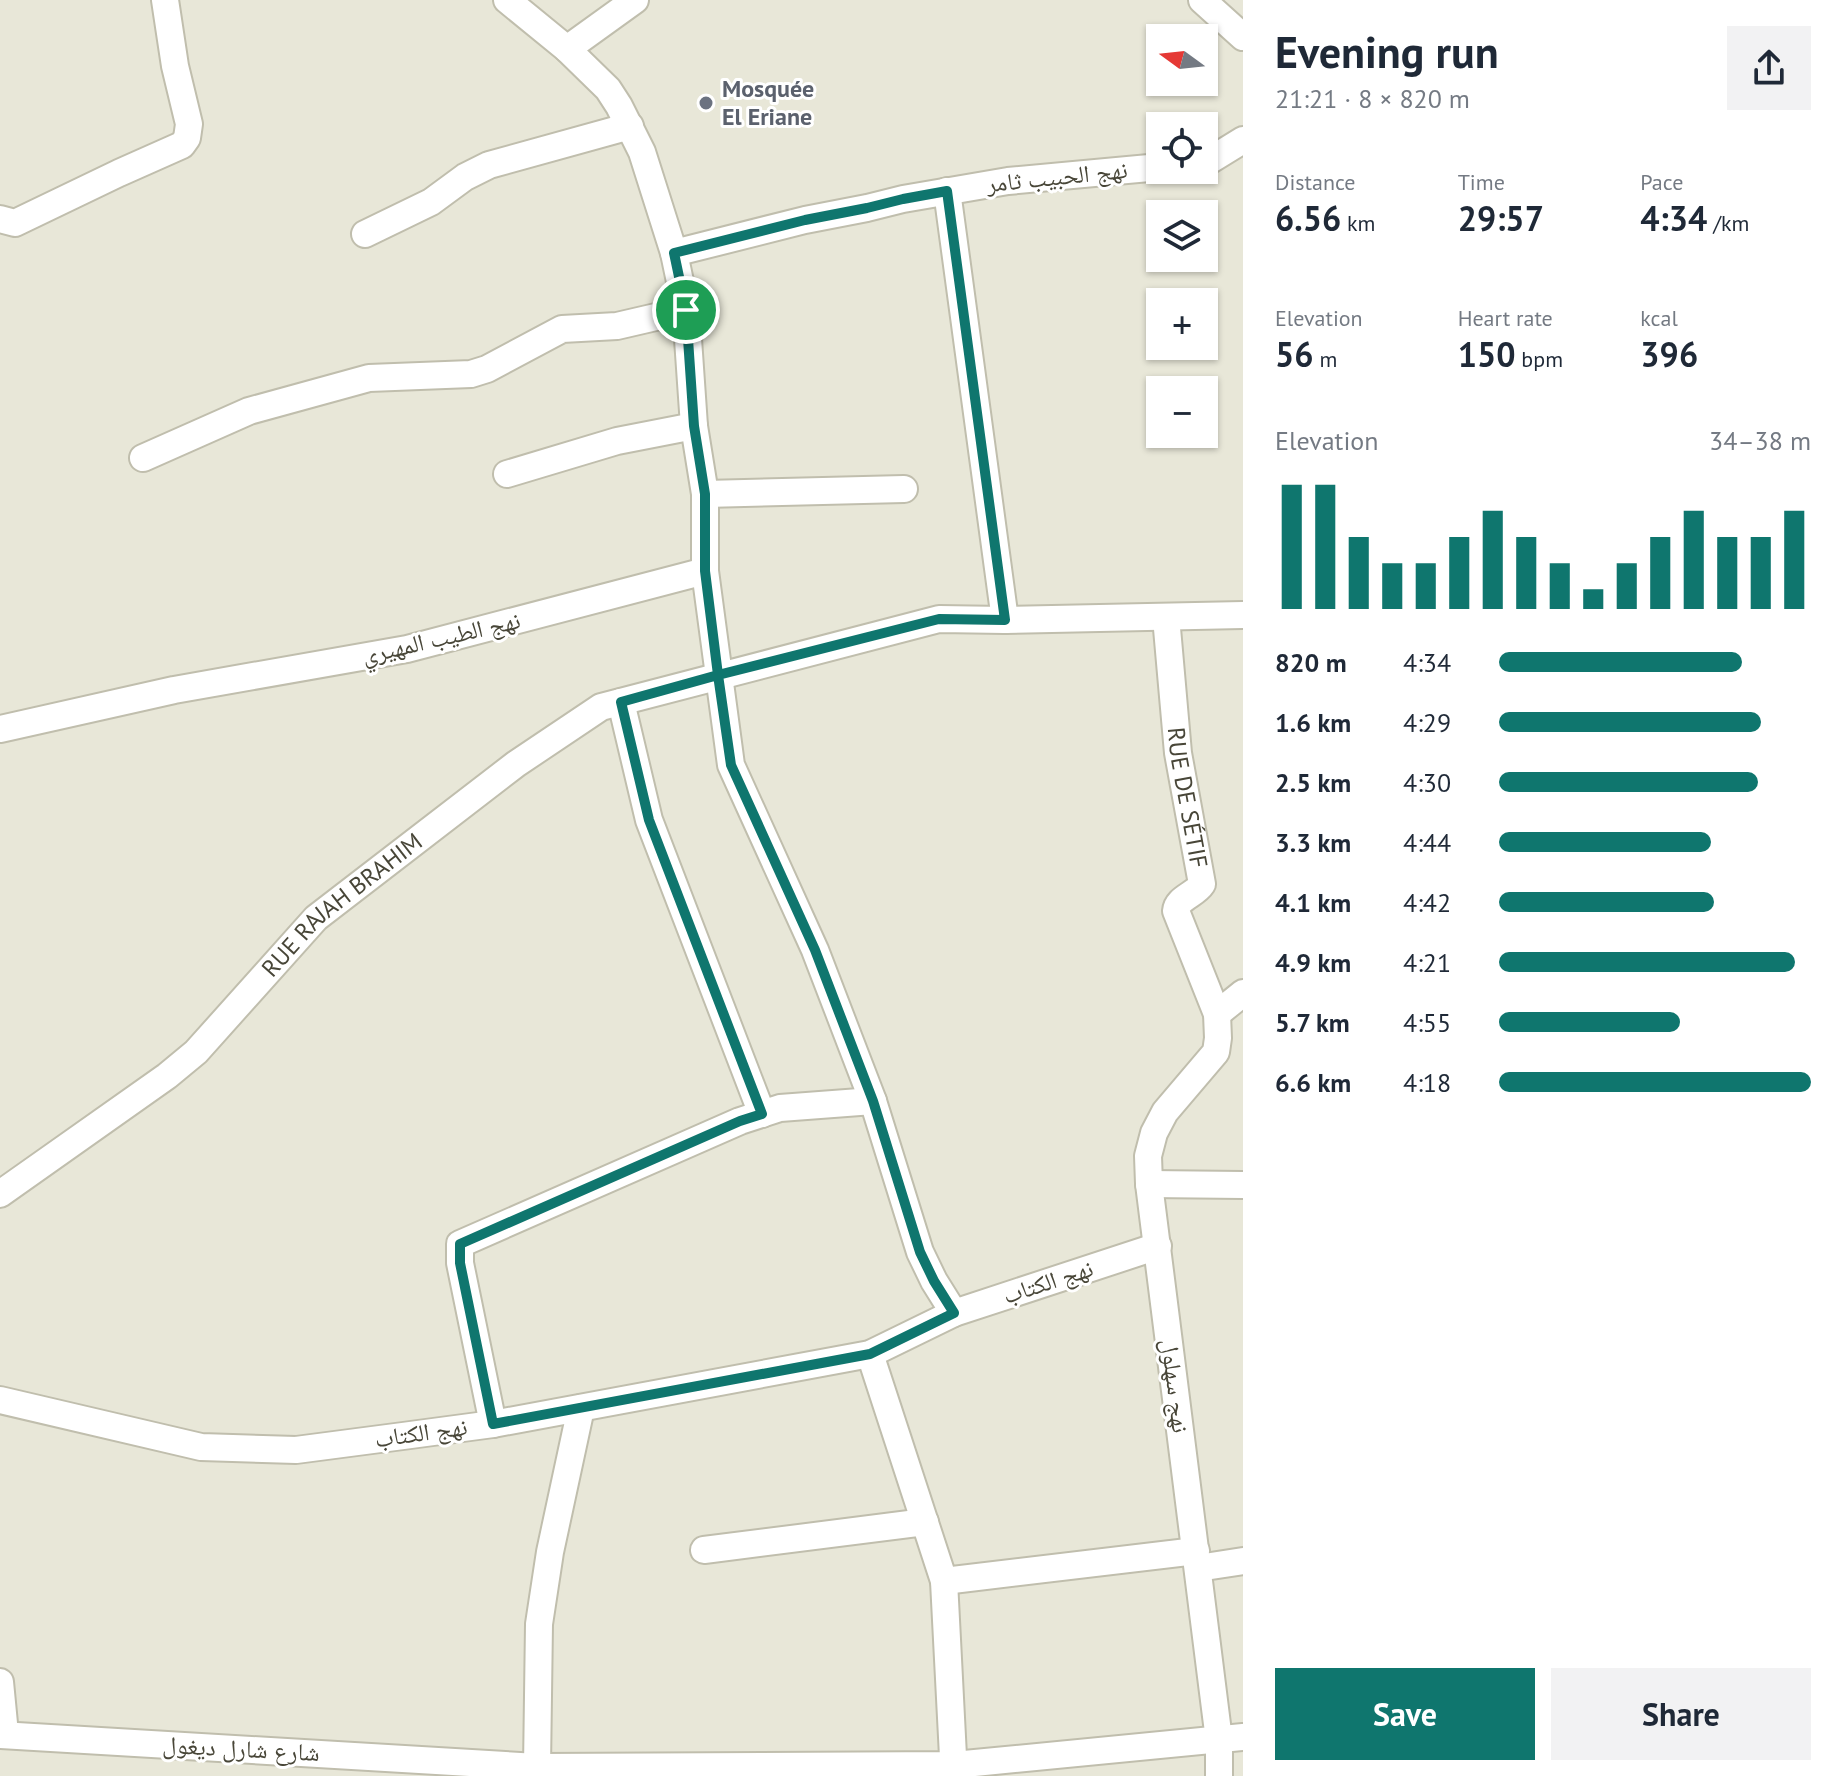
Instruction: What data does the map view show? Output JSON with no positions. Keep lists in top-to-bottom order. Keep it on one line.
{"streets":{"street":["نهج الحبيب ثامر","نهج الطيب المهيري","RUE DE SÉTIF","RUE RAJAH BRAHIM","نهج الكتاب","نهج سهلول","شارع شارل ديغول"]},"crossings":[["RUE DE SÉTIF","RUE RAJAH BRAHIM"],["RUE DE SÉTIF","نهج سهلول"],["نهج الكتاب","نهج سهلول"],["نهج سهلول","شارع شارل ديغول"]],"places":["Mosquée El Eriane"],"north":"left","page":{"heading":["Evening run","21:21 · 8 × 820 m"],"map_buttons":["+","−"],"stats":[["Distance","6.56 km"],["Time","29:57"],["Pace","4:34 /km"],["Elevation","56 m"],["Heart rate","150 bpm"],["kcal","396"]],"chart":["Elevation","34–38 m"],"list":[{"name":"820 m","note":"4:34"},{"name":"1.6 km","note":"4:29"},{"name":"2.5 km","note":"4:30"},{"name":"3.3 km","note":"4:44"},{"name":"4.1 km","note":"4:42"},{"name":"4.9 km","note":"4:21"},{"name":"5.7 km","note":"4:55"},{"name":"6.6 km","note":"4:18"}],"buttons":["Save","Share"]}}
